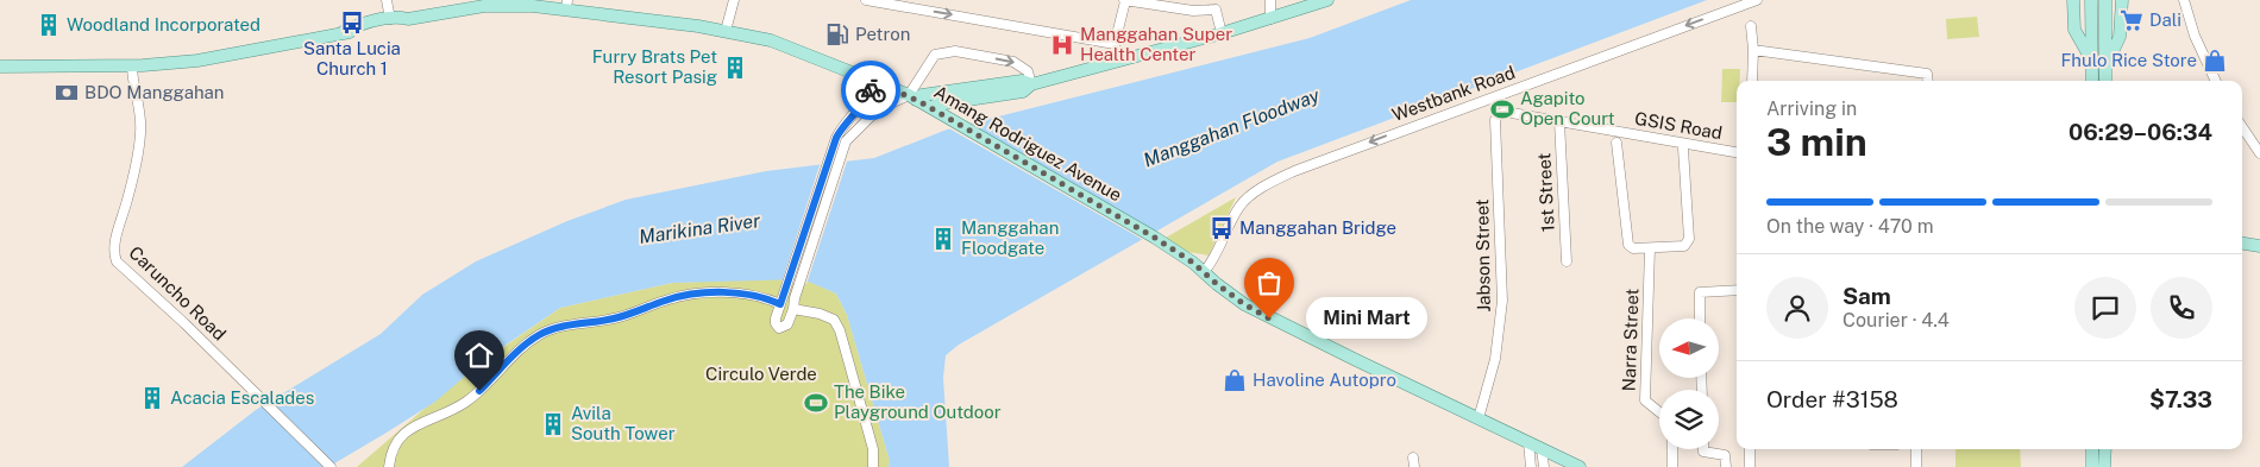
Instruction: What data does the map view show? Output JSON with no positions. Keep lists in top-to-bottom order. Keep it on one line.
{"streets":{"main road":["Amang Rodriguez Avenue"],"street":["Westbank Road","GSIS Road","1st Street","Jabson Street","Caruncho Road","Narra Street"]},"crossings":[["Westbank Road","Amang Rodriguez Avenue"],["GSIS Road","1st Street"],["GSIS Road","Jabson Street"],["Amang Rodriguez Avenue","Jabson Street"],["Amang Rodriguez Avenue","Caruncho Road"]],"one_way":["Westbank Road"],"water":["Manggahan Floodway","Marikina River"],"parks":["Circulo Verde"],"places":{"supermarket":["Dali"],"bus stop":["Santa Lucia Church 1","Manggahan Bridge"],"building":["Woodland Incorporated","Furry Brats Pet Resort Pasig","Manggahan Floodgate","Acacia Escalades","Avila South Tower"],"fuel station":["Petron"],"hospital":["Manggahan Super Health Center"],"shop":["Fhulo Rice Store","Havoline Autopro"],"bank":["BDO Manggahan"],"sports":["Agapito Open Court","The Bike Playground Outdoor"],"other":["Mini Mart"]},"north":"left","page":{"heading":["3 min","Arriving in","06:29–06:34"],"panel":["Sam","Courier · 4.4","Order #3158","$7.33"],"bar":"On the way · 470 m","bubble":"Mini Mart"}}
